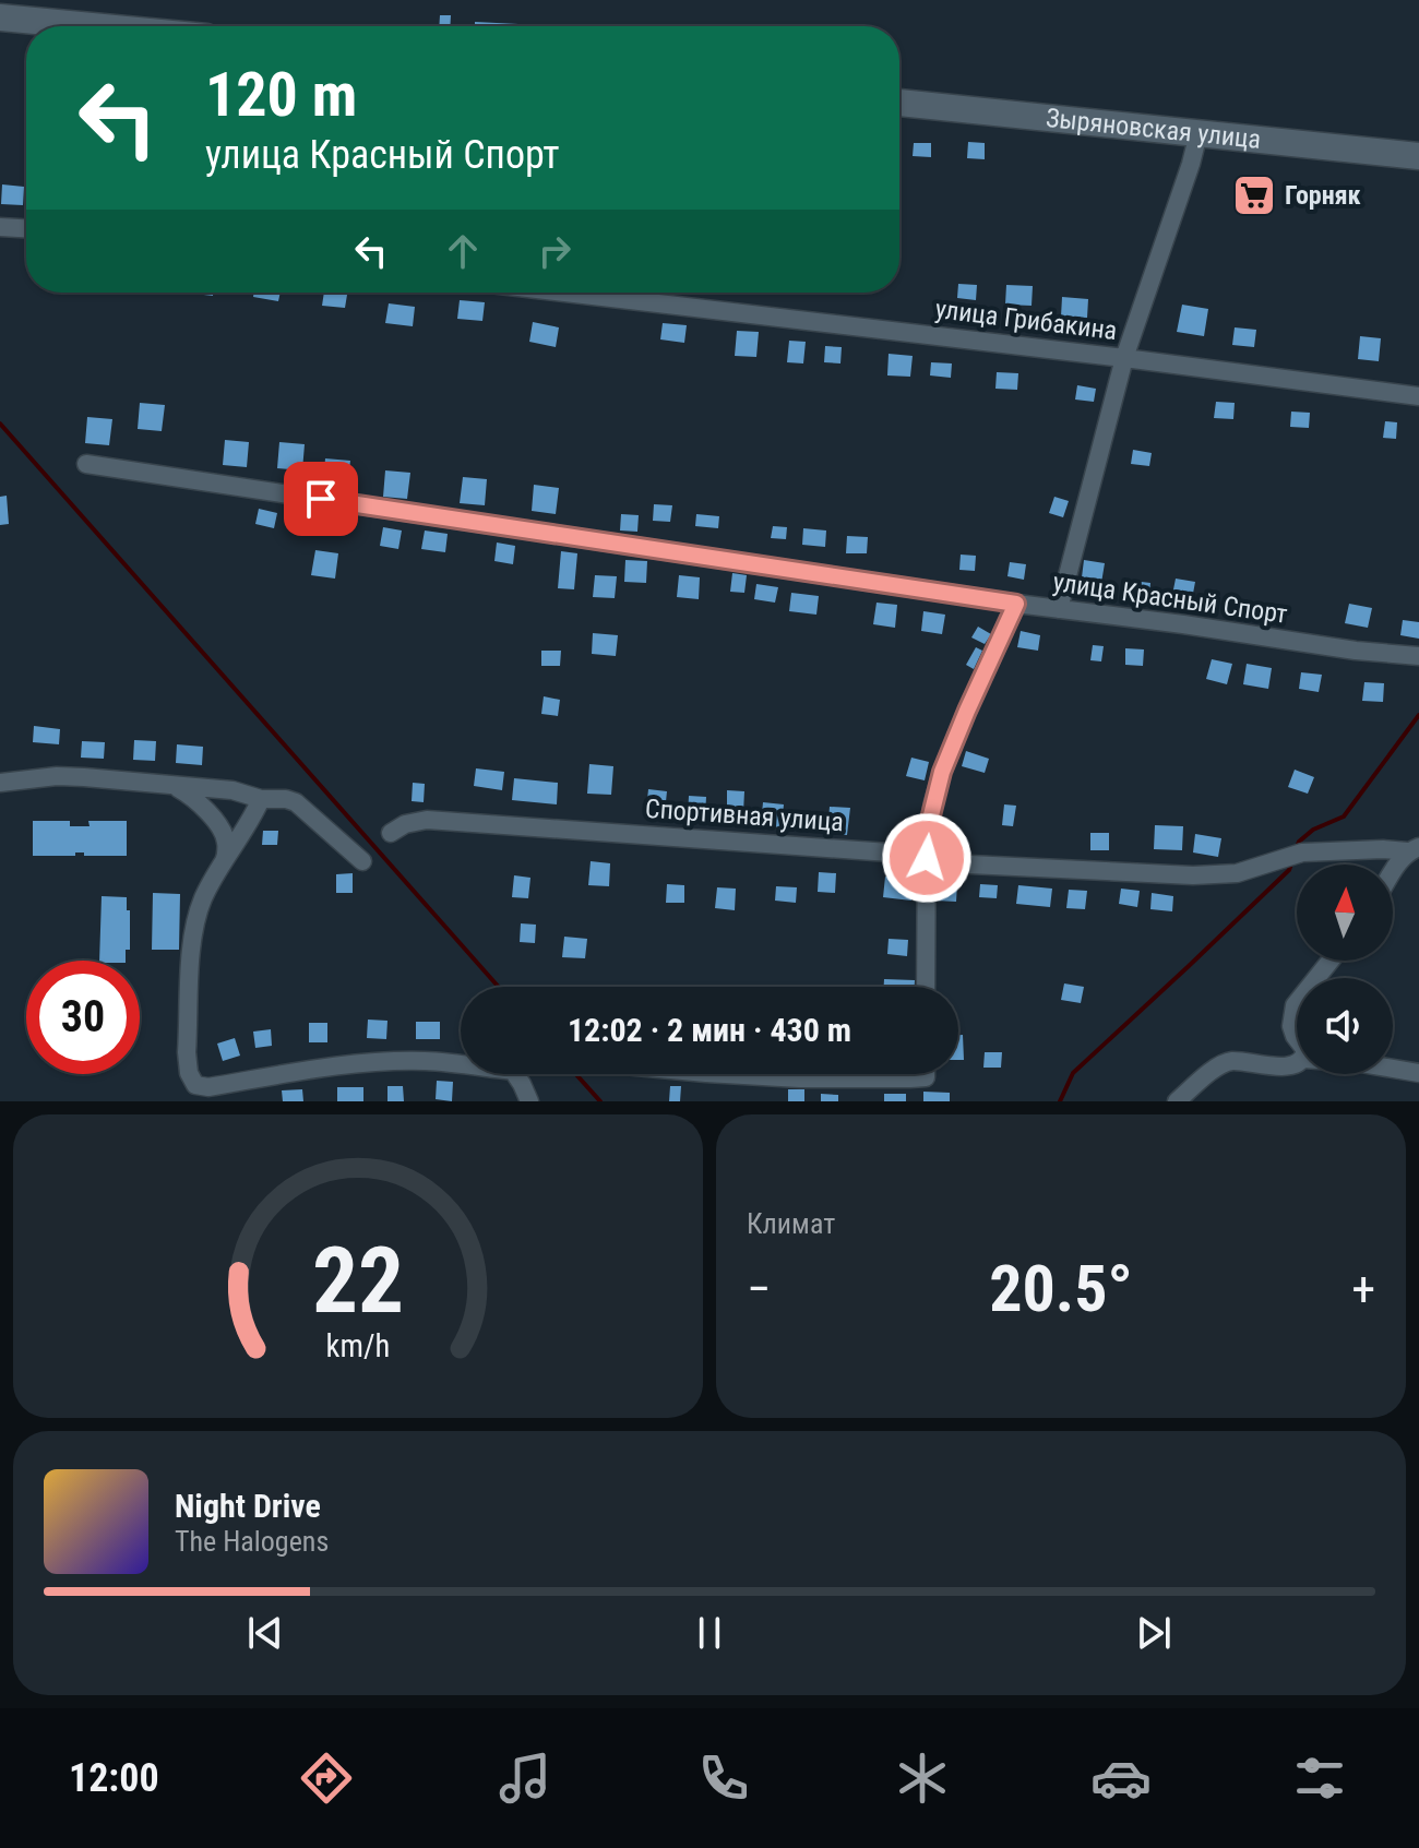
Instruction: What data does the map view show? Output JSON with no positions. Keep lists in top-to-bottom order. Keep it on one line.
{"streets":{"street":["Зыряновская улица","улица Грибакина","улица Красный Спорт","Спортивная улица"]},"places":{"supermarket":["Горняк"]},"north":"top","page":{"turn":["120 m","улица Красный Спорт"],"limit":"30","trip":"12:02 · 2 мин · 430 m","tile":"Климат","heat":["−","20.5°","+"],"song":["Night Drive","The Halogens"],"tabs":"12:00","gauge":["22","km/h"]}}
